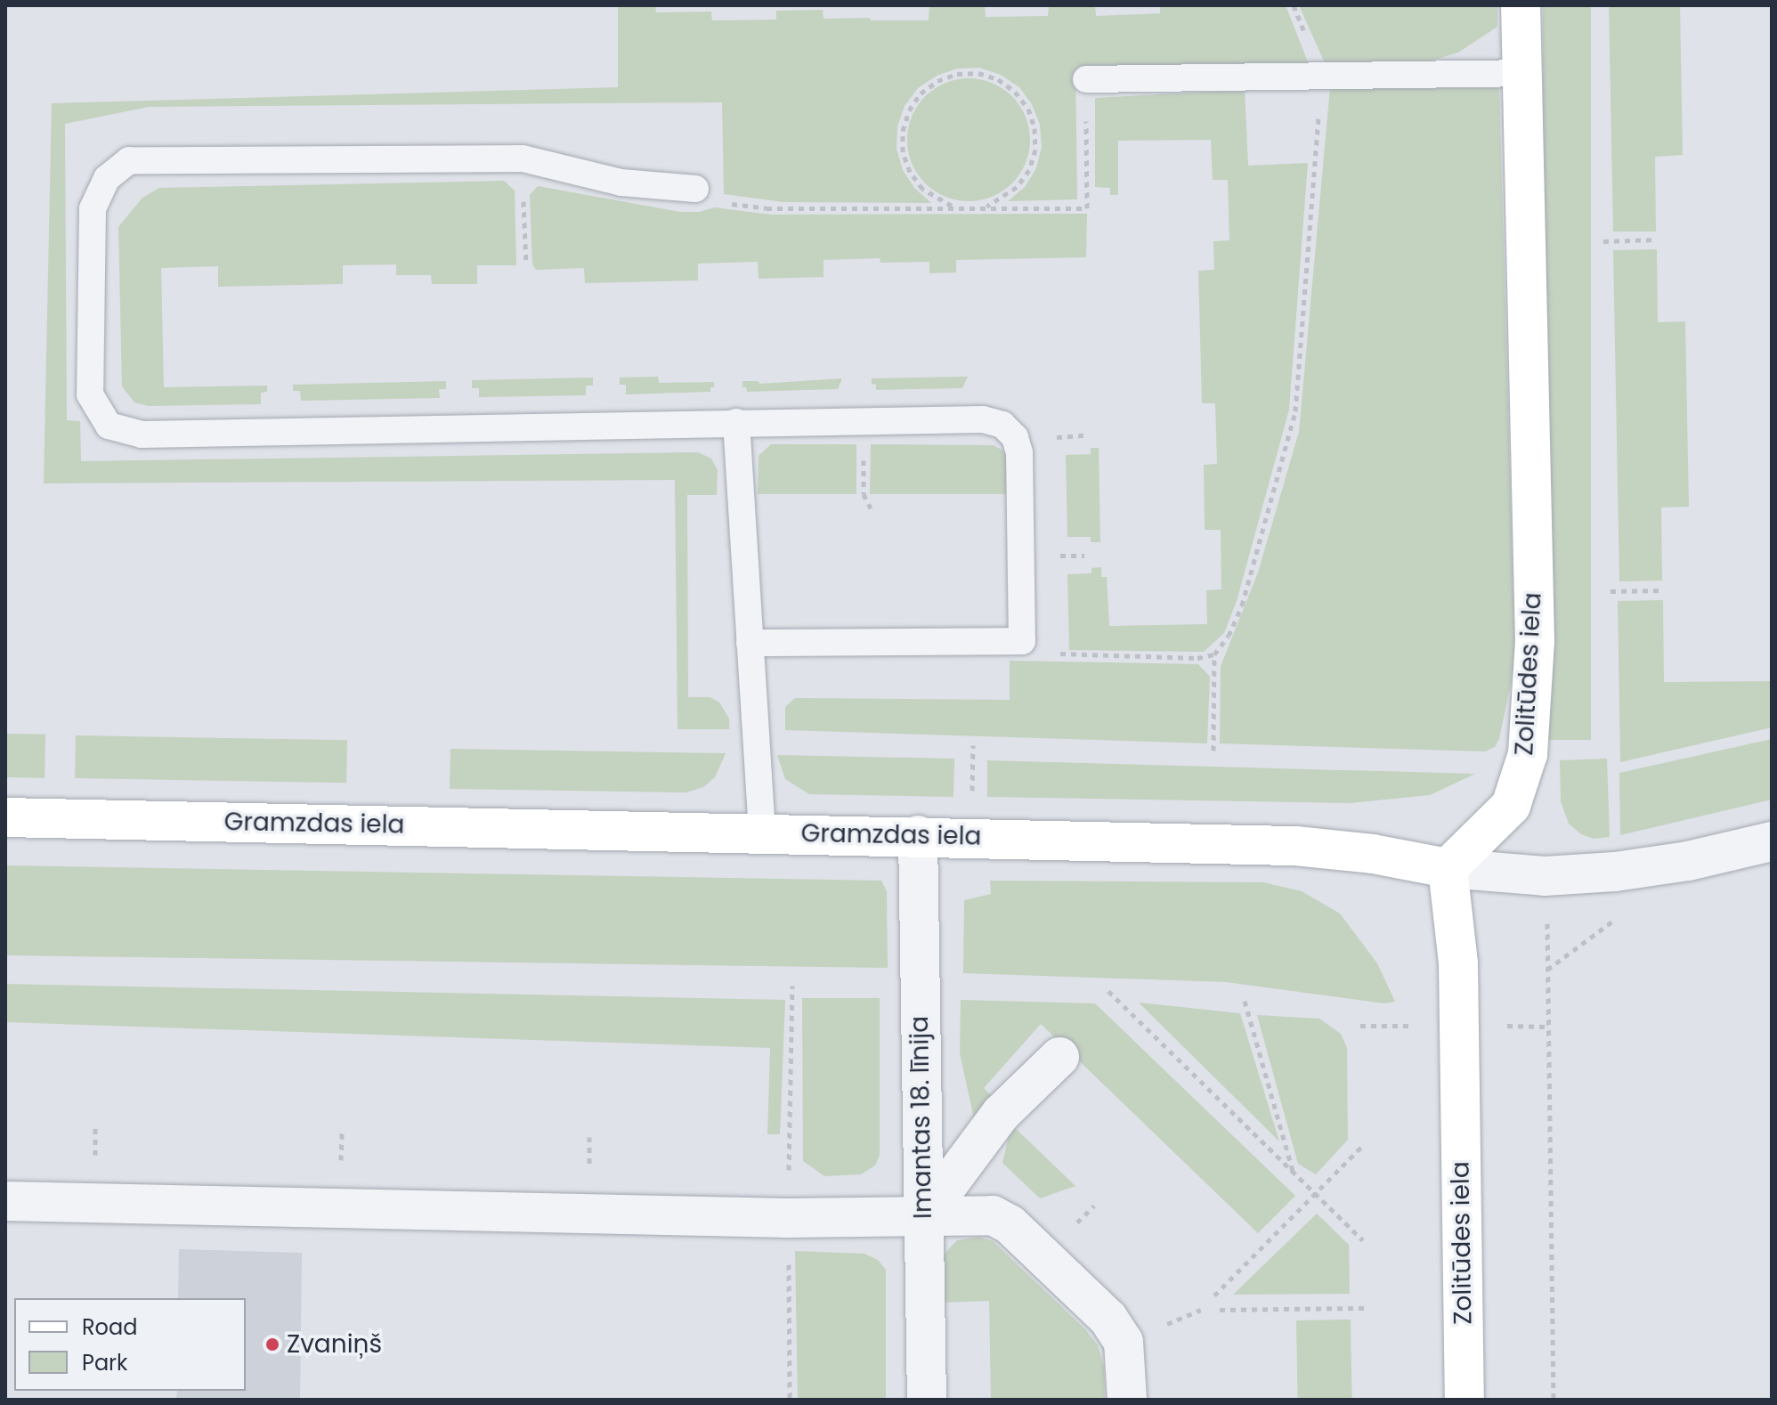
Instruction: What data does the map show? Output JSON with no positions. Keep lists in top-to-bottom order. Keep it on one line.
{"streets":{"street":["Zolitūdes iela","Gramzdas iela","Imantas 18. līnija"]},"crossings":[["Zolitūdes iela","Gramzdas iela"],["Gramzdas iela","Imantas 18. līnija"]],"places":["Zvaniņš"],"legend":["Road","Park"]}
